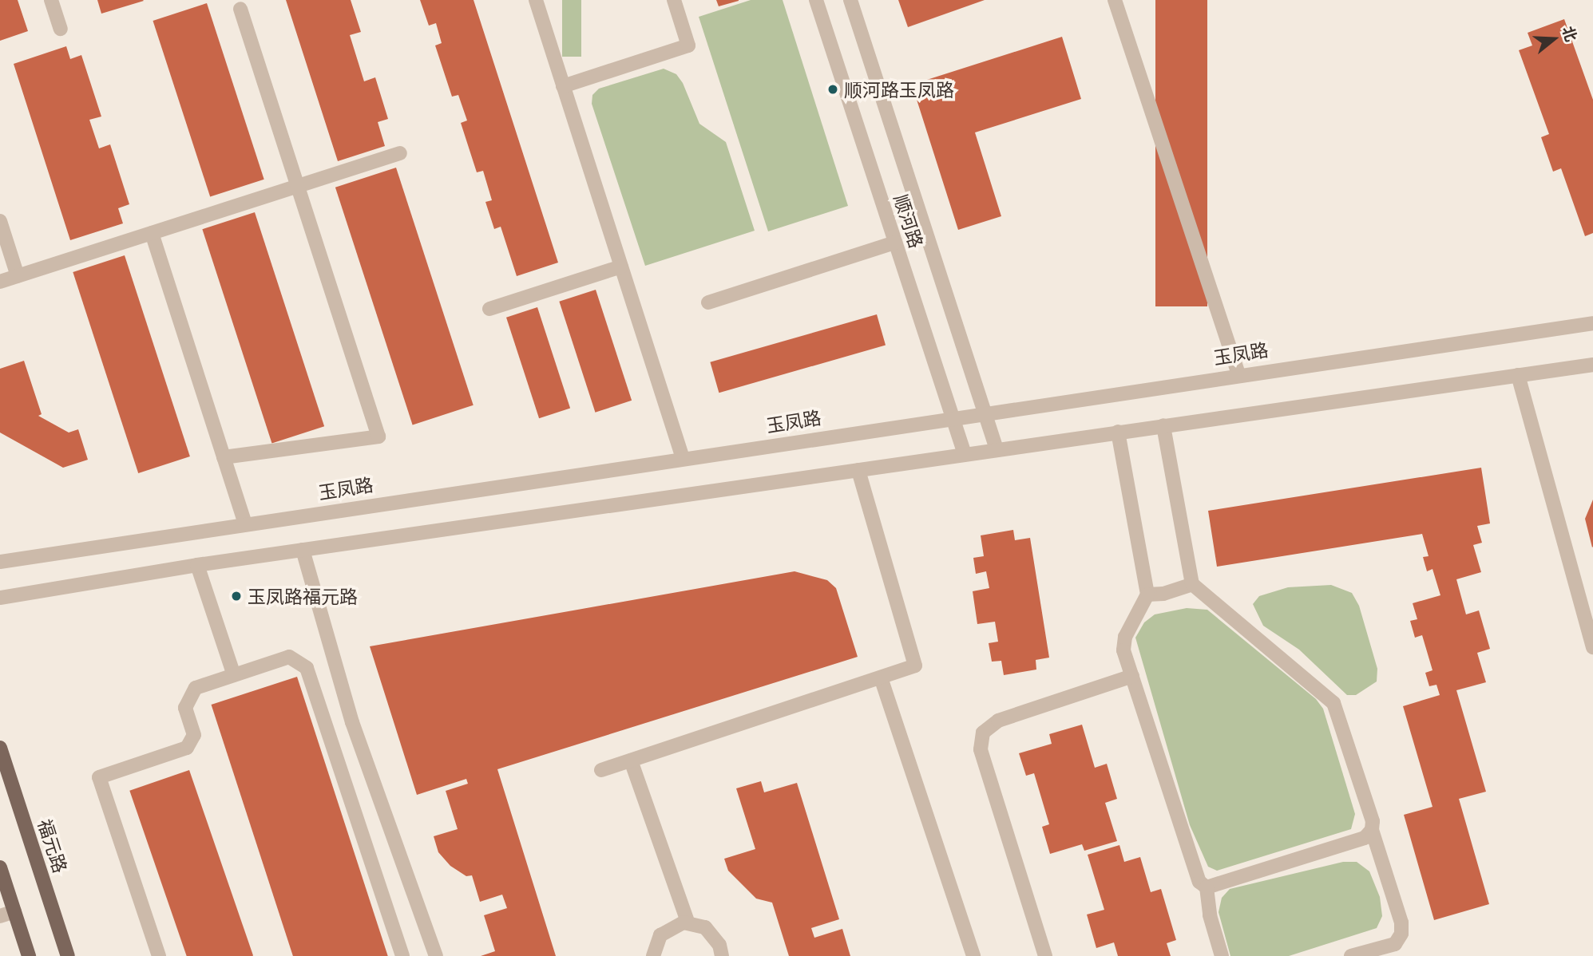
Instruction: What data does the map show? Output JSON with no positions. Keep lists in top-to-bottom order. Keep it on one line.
{"streets":{"main road":["福元路"],"street":["顺河路","玉凤路"]},"crossings":[["顺河路","玉凤路"]],"places":["顺河路玉凤路","玉凤路福元路"],"north":"right"}
